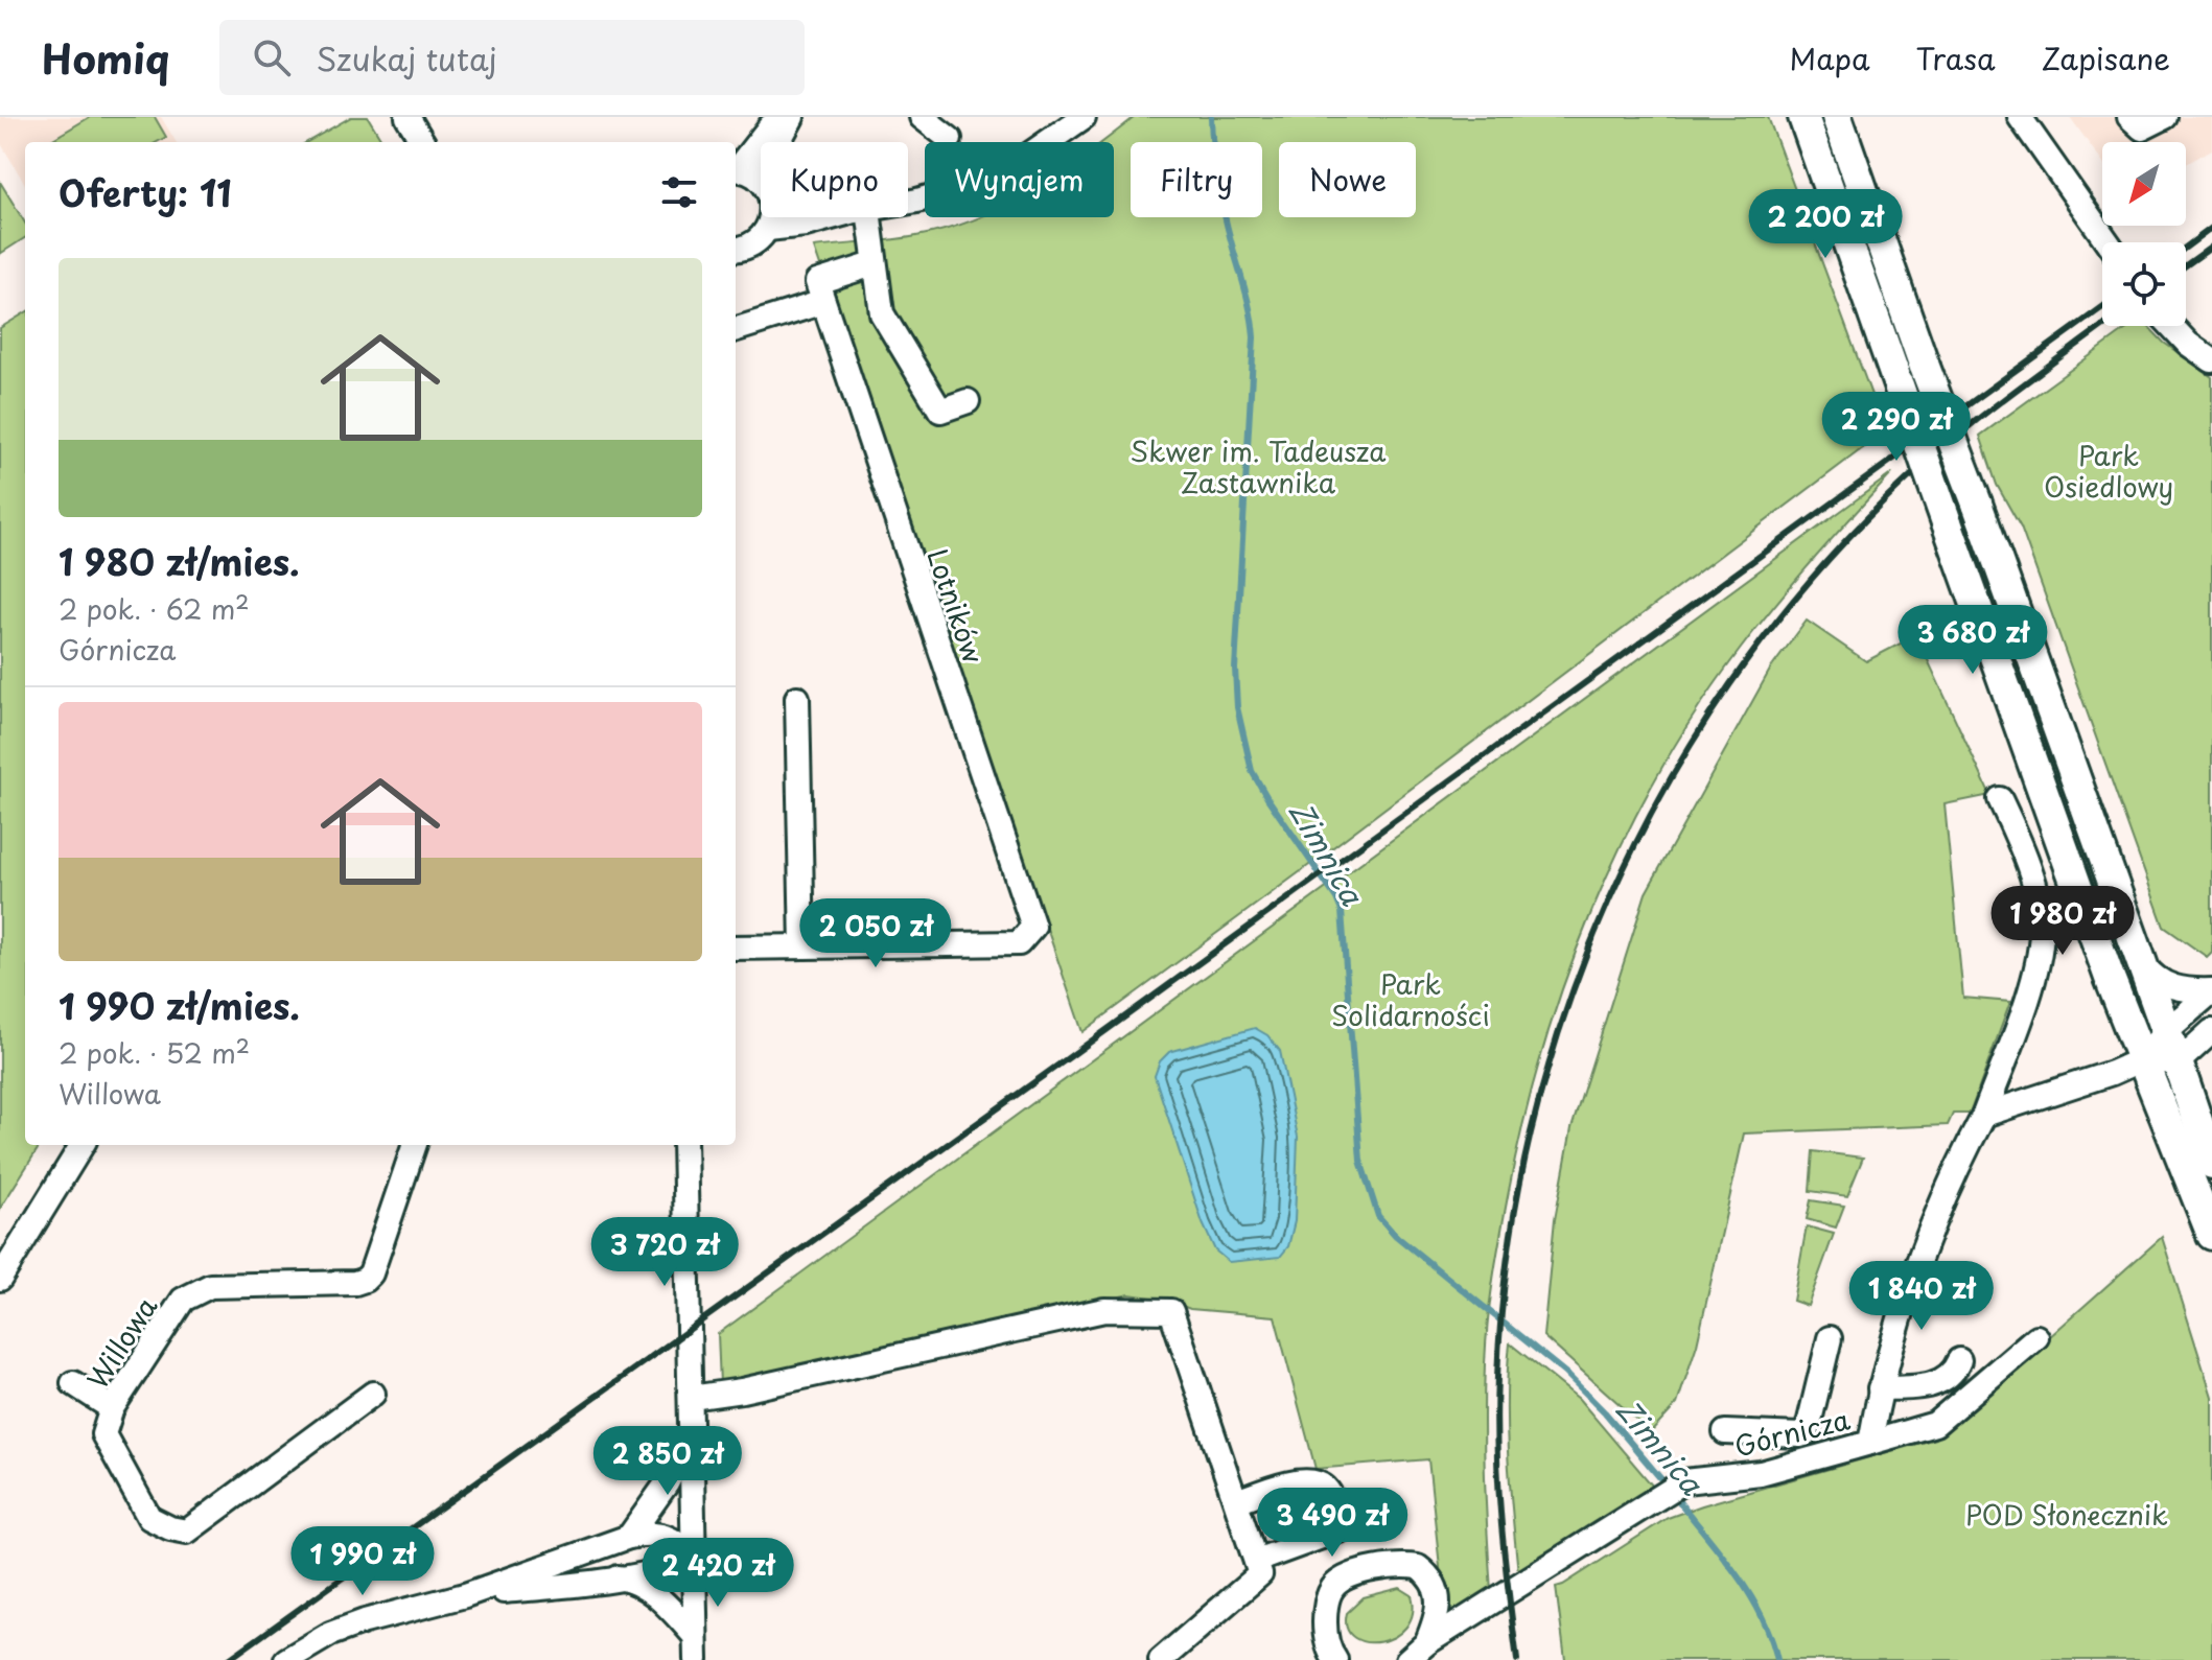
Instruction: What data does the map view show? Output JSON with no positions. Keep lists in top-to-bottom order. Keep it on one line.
{"streets":{"street":["Lotników","Willowa","Górnicza"]},"water":["Zimnica"],"parks":["Skwer im. Tadeusza Zastawnika","Park Osiedlowy","Park Solidarności","POD Słonecznik"],"north":"bottom left","page":{"header":"Homiq","search":"Szukaj tutaj","nav":["Mapa","Trasa","Zapisane"],"chip":["Kupno","Wynajem","Filtry","Nowe"],"heading":"Oferty: 11","price":["2 200 zł","2 290 zł","3 680 zł","1 980 zł","2 050 zł","3 720 zł","1 840 zł","2 850 zł","3 490 zł","1 990 zł","2 420 zł"],"list":[{"name":"1 980 zł/mies.","note":"2 pok. · 62 m² · Górnicza"},{"name":"1 990 zł/mies.","note":"2 pok. · 52 m² · Willowa"}]}}
